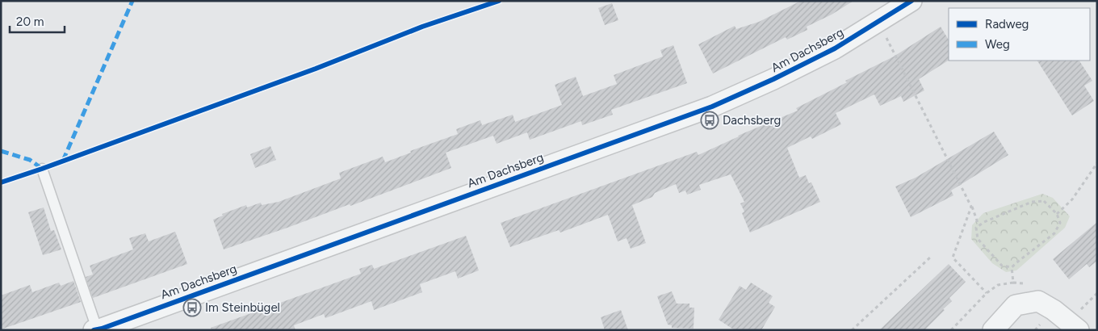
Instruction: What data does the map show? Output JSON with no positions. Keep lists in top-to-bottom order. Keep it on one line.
{"streets":{"street":["Am Dachsberg"]},"places":{"bus stop":["Dachsberg","Im Steinbügel"]},"legend":["Radweg","Weg"],"scale_bar":"20 m"}
